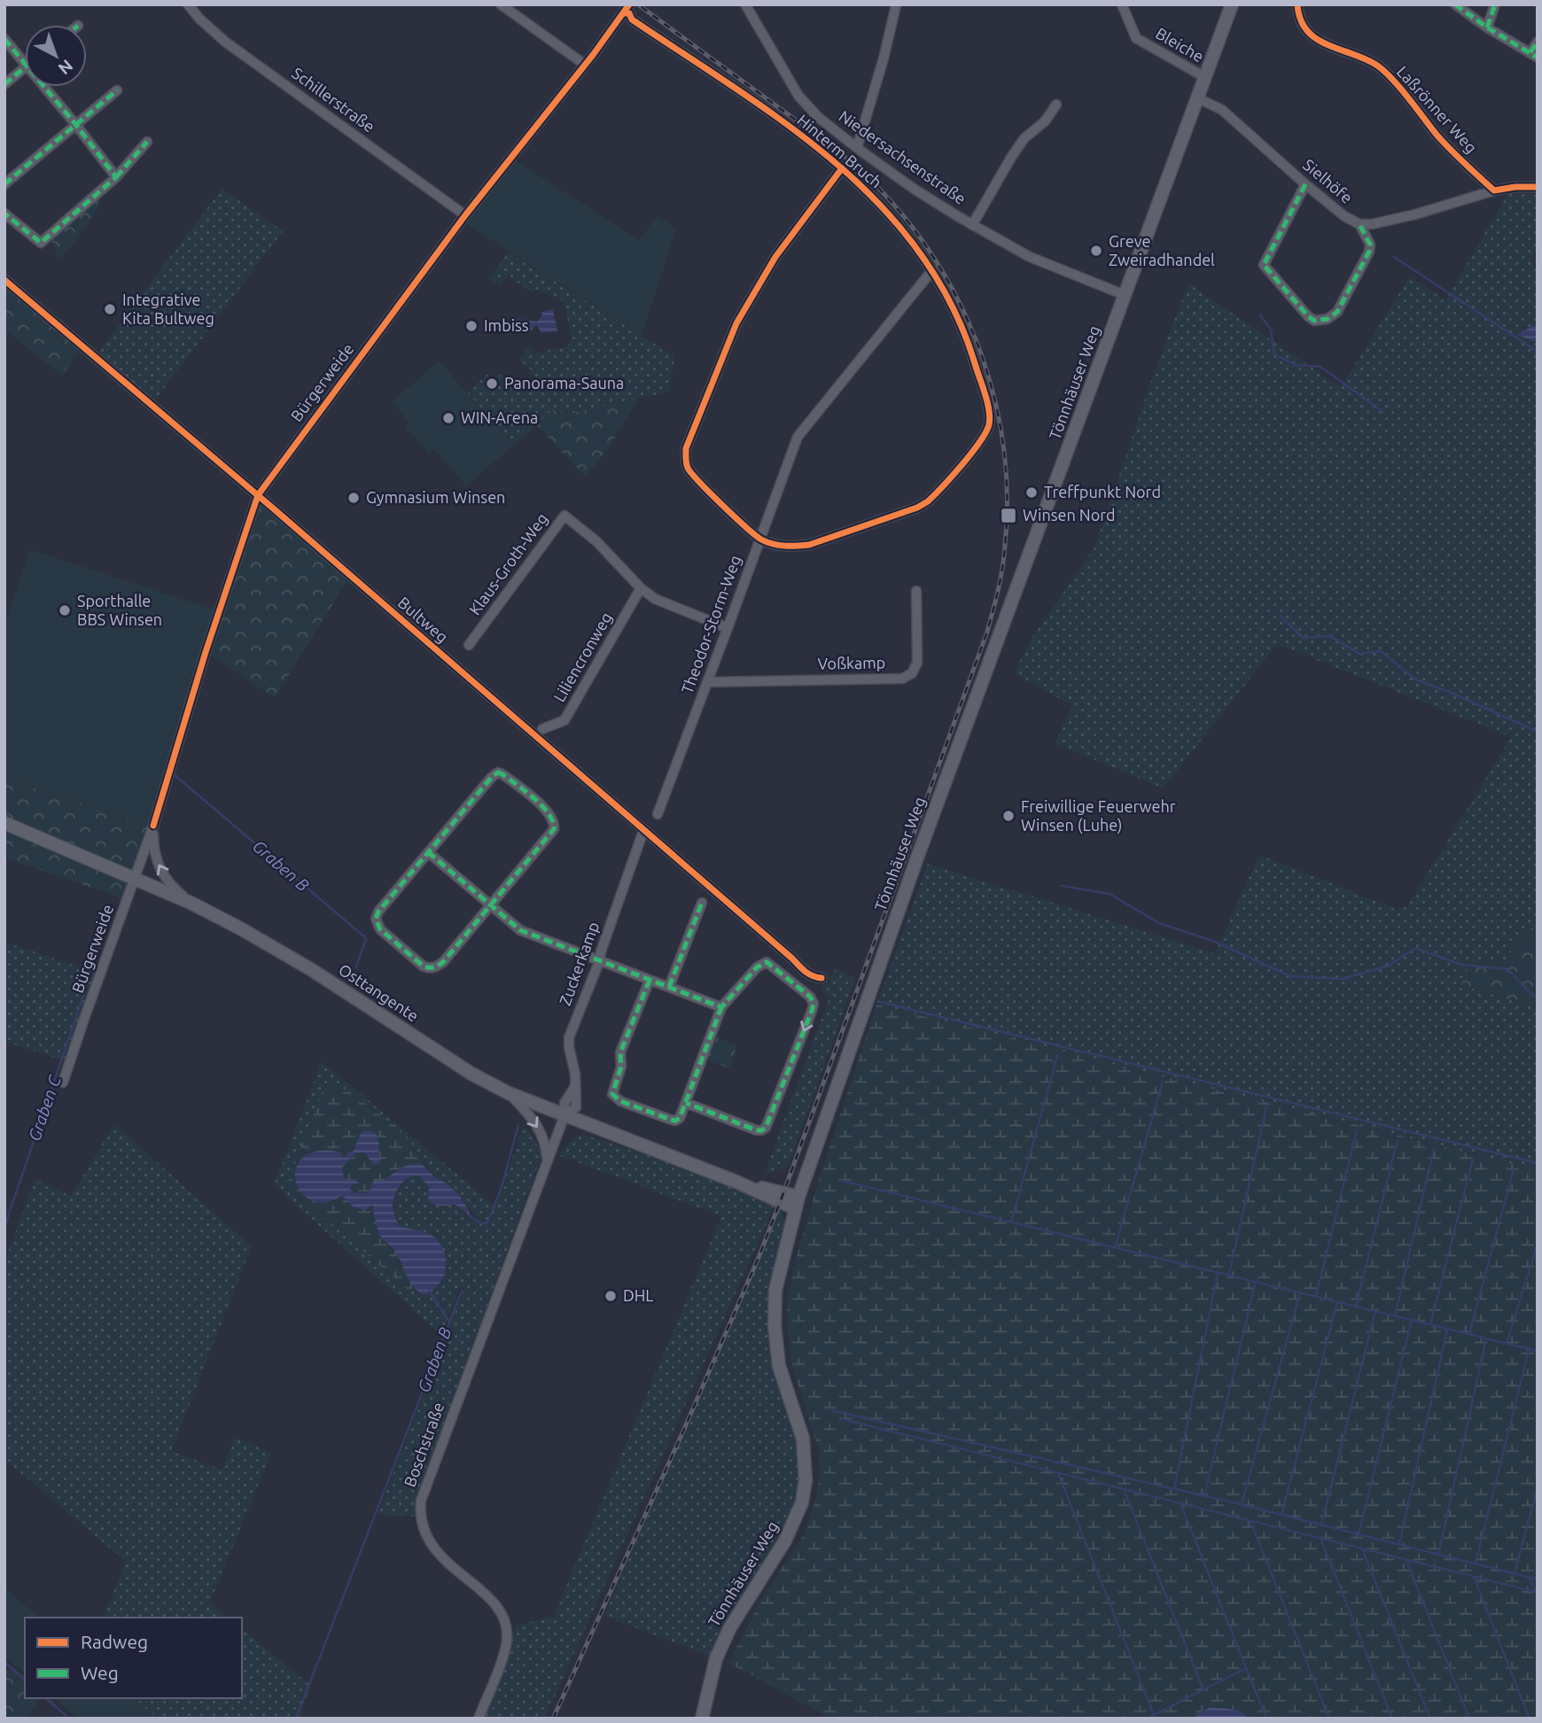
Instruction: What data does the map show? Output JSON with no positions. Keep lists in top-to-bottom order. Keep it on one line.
{"streets":{"main road":["Tönnhäuser Weg","Osttangente"],"street":["Bleiche","Schillerstraße","Laßrönner Weg","Hinterm Bruch","Niedersachsenstraße","Sielhöfe","Bürgerweide","Klaus-Groth-Weg","Bultweg","Theodor-Storm-Weg","Liliencronweg","Voßkamp","Zuckerkamp","Boschstraße"]},"crossings":[["Bleiche","Tönnhäuser Weg"],["Schillerstraße","Bürgerweide"],["Laßrönner Weg","Sielhöfe"],["Hinterm Bruch","Bürgerweide"],["Hinterm Bruch","Theodor-Storm-Weg"],["Niedersachsenstraße","Tönnhäuser Weg"],["Sielhöfe","Tönnhäuser Weg"],["Bürgerweide","Bultweg"],["Bürgerweide","Osttangente"],["Tönnhäuser Weg","Osttangente"],["Klaus-Groth-Weg","Theodor-Storm-Weg"],["Klaus-Groth-Weg","Liliencronweg"],["Bultweg","Zuckerkamp"],["Theodor-Storm-Weg","Voßkamp"],["Zuckerkamp","Osttangente"],["Zuckerkamp","Boschstraße"],["Osttangente","Boschstraße"]],"water":["Graben B","Graben C"],"places":{"other":["Greve Zweiradhandel","Integrative Kita Bultweg","Imbiss","Panorama-Sauna","WIN-Arena","Treffpunkt Nord","Gymnasium Winsen","Sporthalle BBS Winsen","Freiwillige Feuerwehr Winsen (Luhe)","DHL"],"transit":["Winsen Nord"]},"legend":["Radweg","Weg"],"north":"bottom right"}
